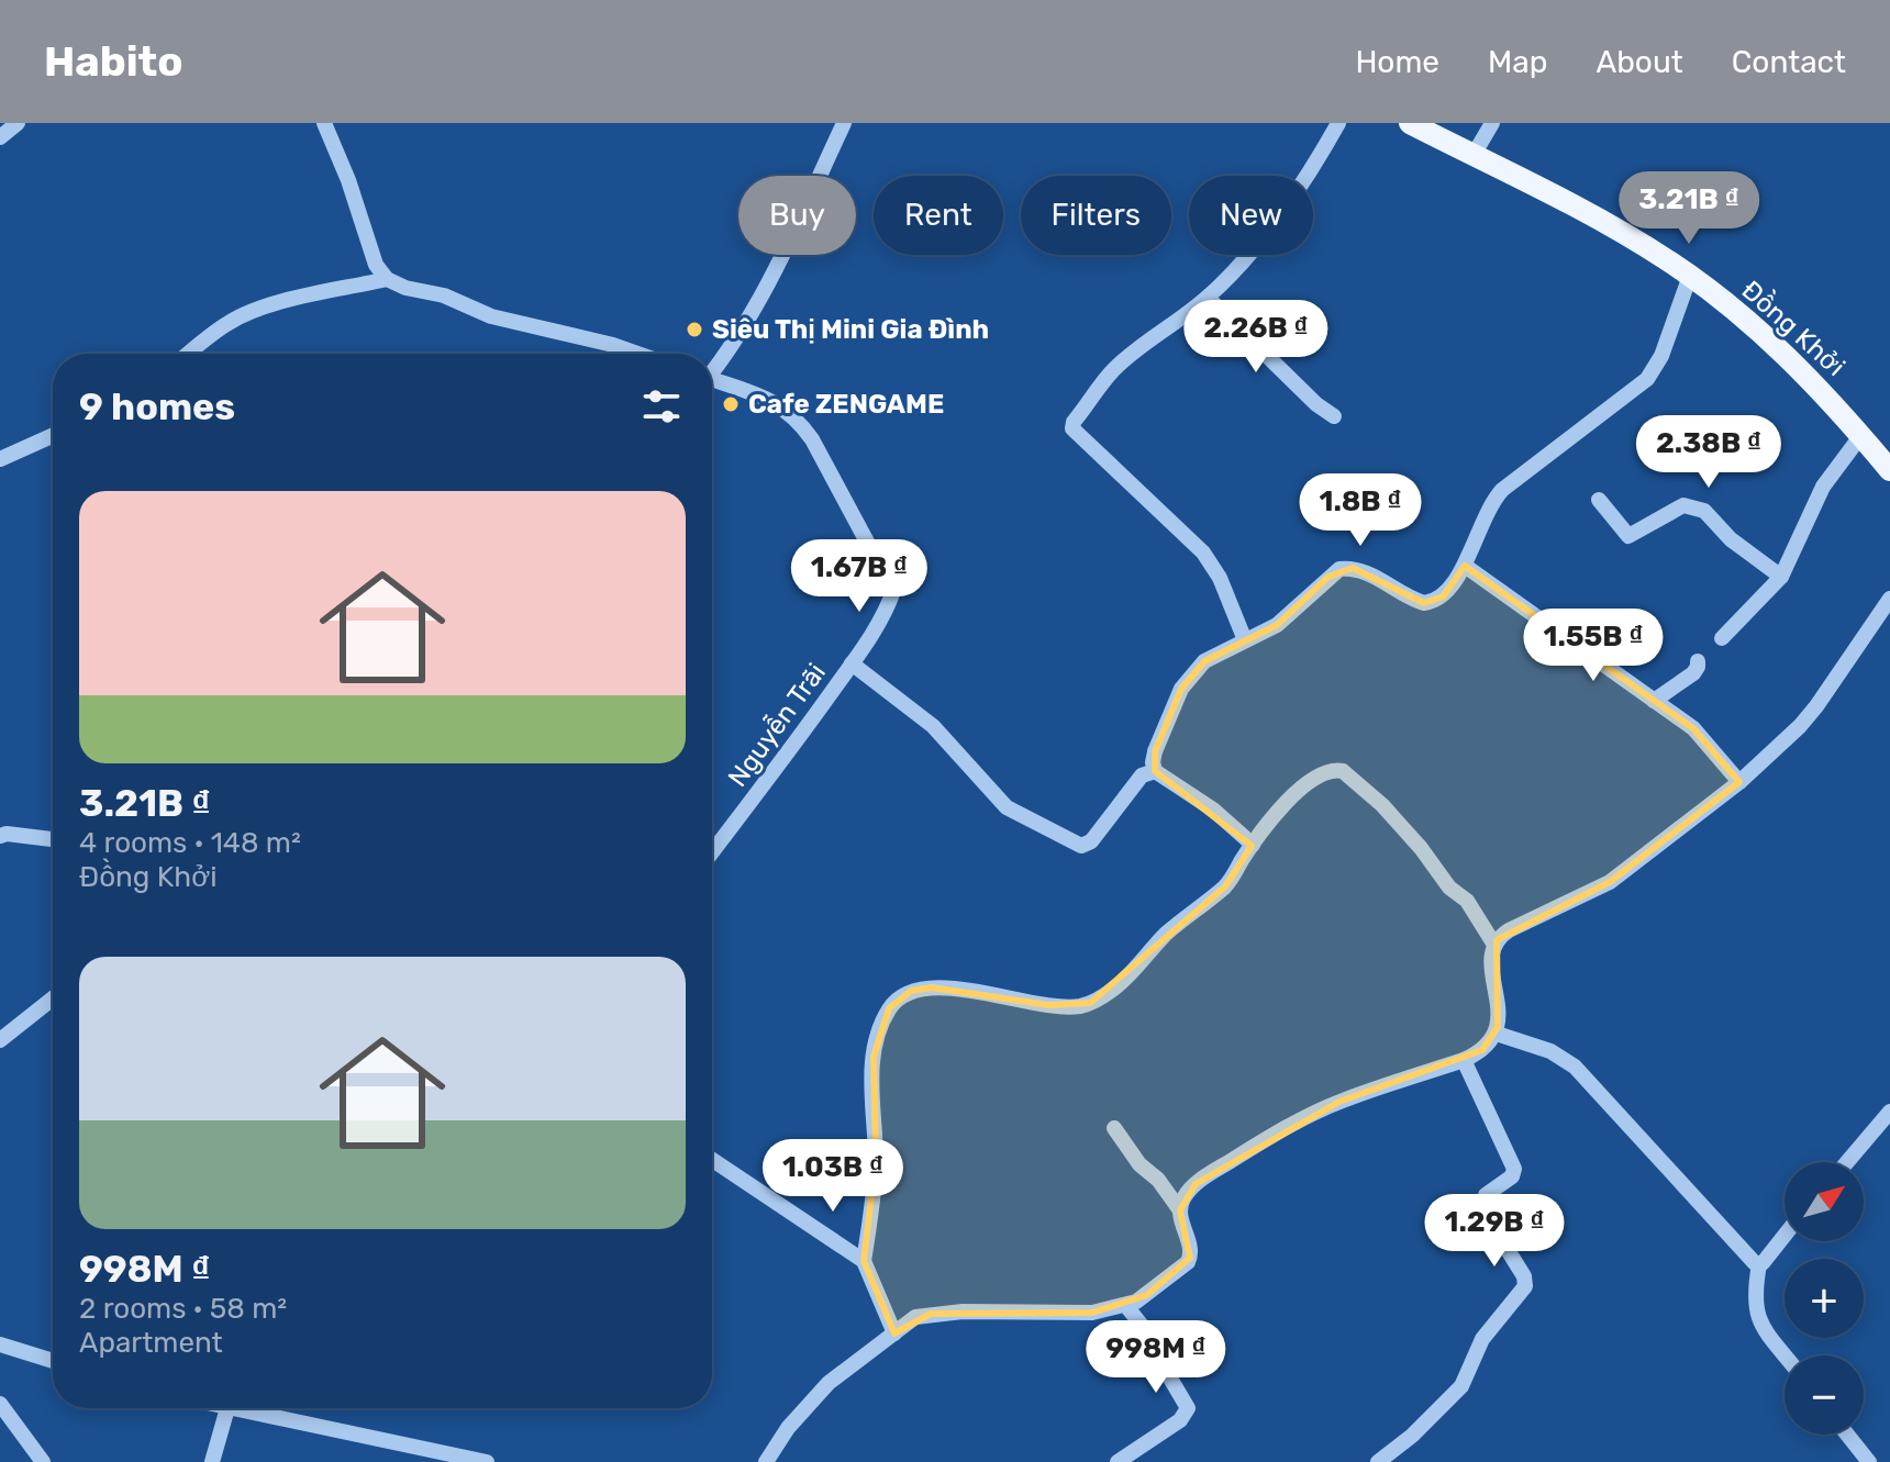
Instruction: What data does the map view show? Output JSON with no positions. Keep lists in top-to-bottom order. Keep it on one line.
{"streets":{"main road":["Đồng Khởi"],"street":["Nguyễn Trãi"]},"places":["Siêu Thị Mini Gia Đình","Cafe ZENGAME"],"north":"top right","page":{"header":"Habito","nav":["Home","Map","About","Contact"],"price":["3.21B ₫","2.26B ₫","2.38B ₫","1.8B ₫","1.67B ₫","1.55B ₫","1.03B ₫","1.29B ₫","998M ₫"],"chip":["Buy","Rent","Filters","New"],"heading":"9 homes","list":[{"name":"3.21B ₫","note":"4 rooms · 148 m² · Đồng Khởi"},{"name":"998M ₫","note":"2 rooms · 58 m² · Apartment"}],"map_buttons":["+","−"]}}
